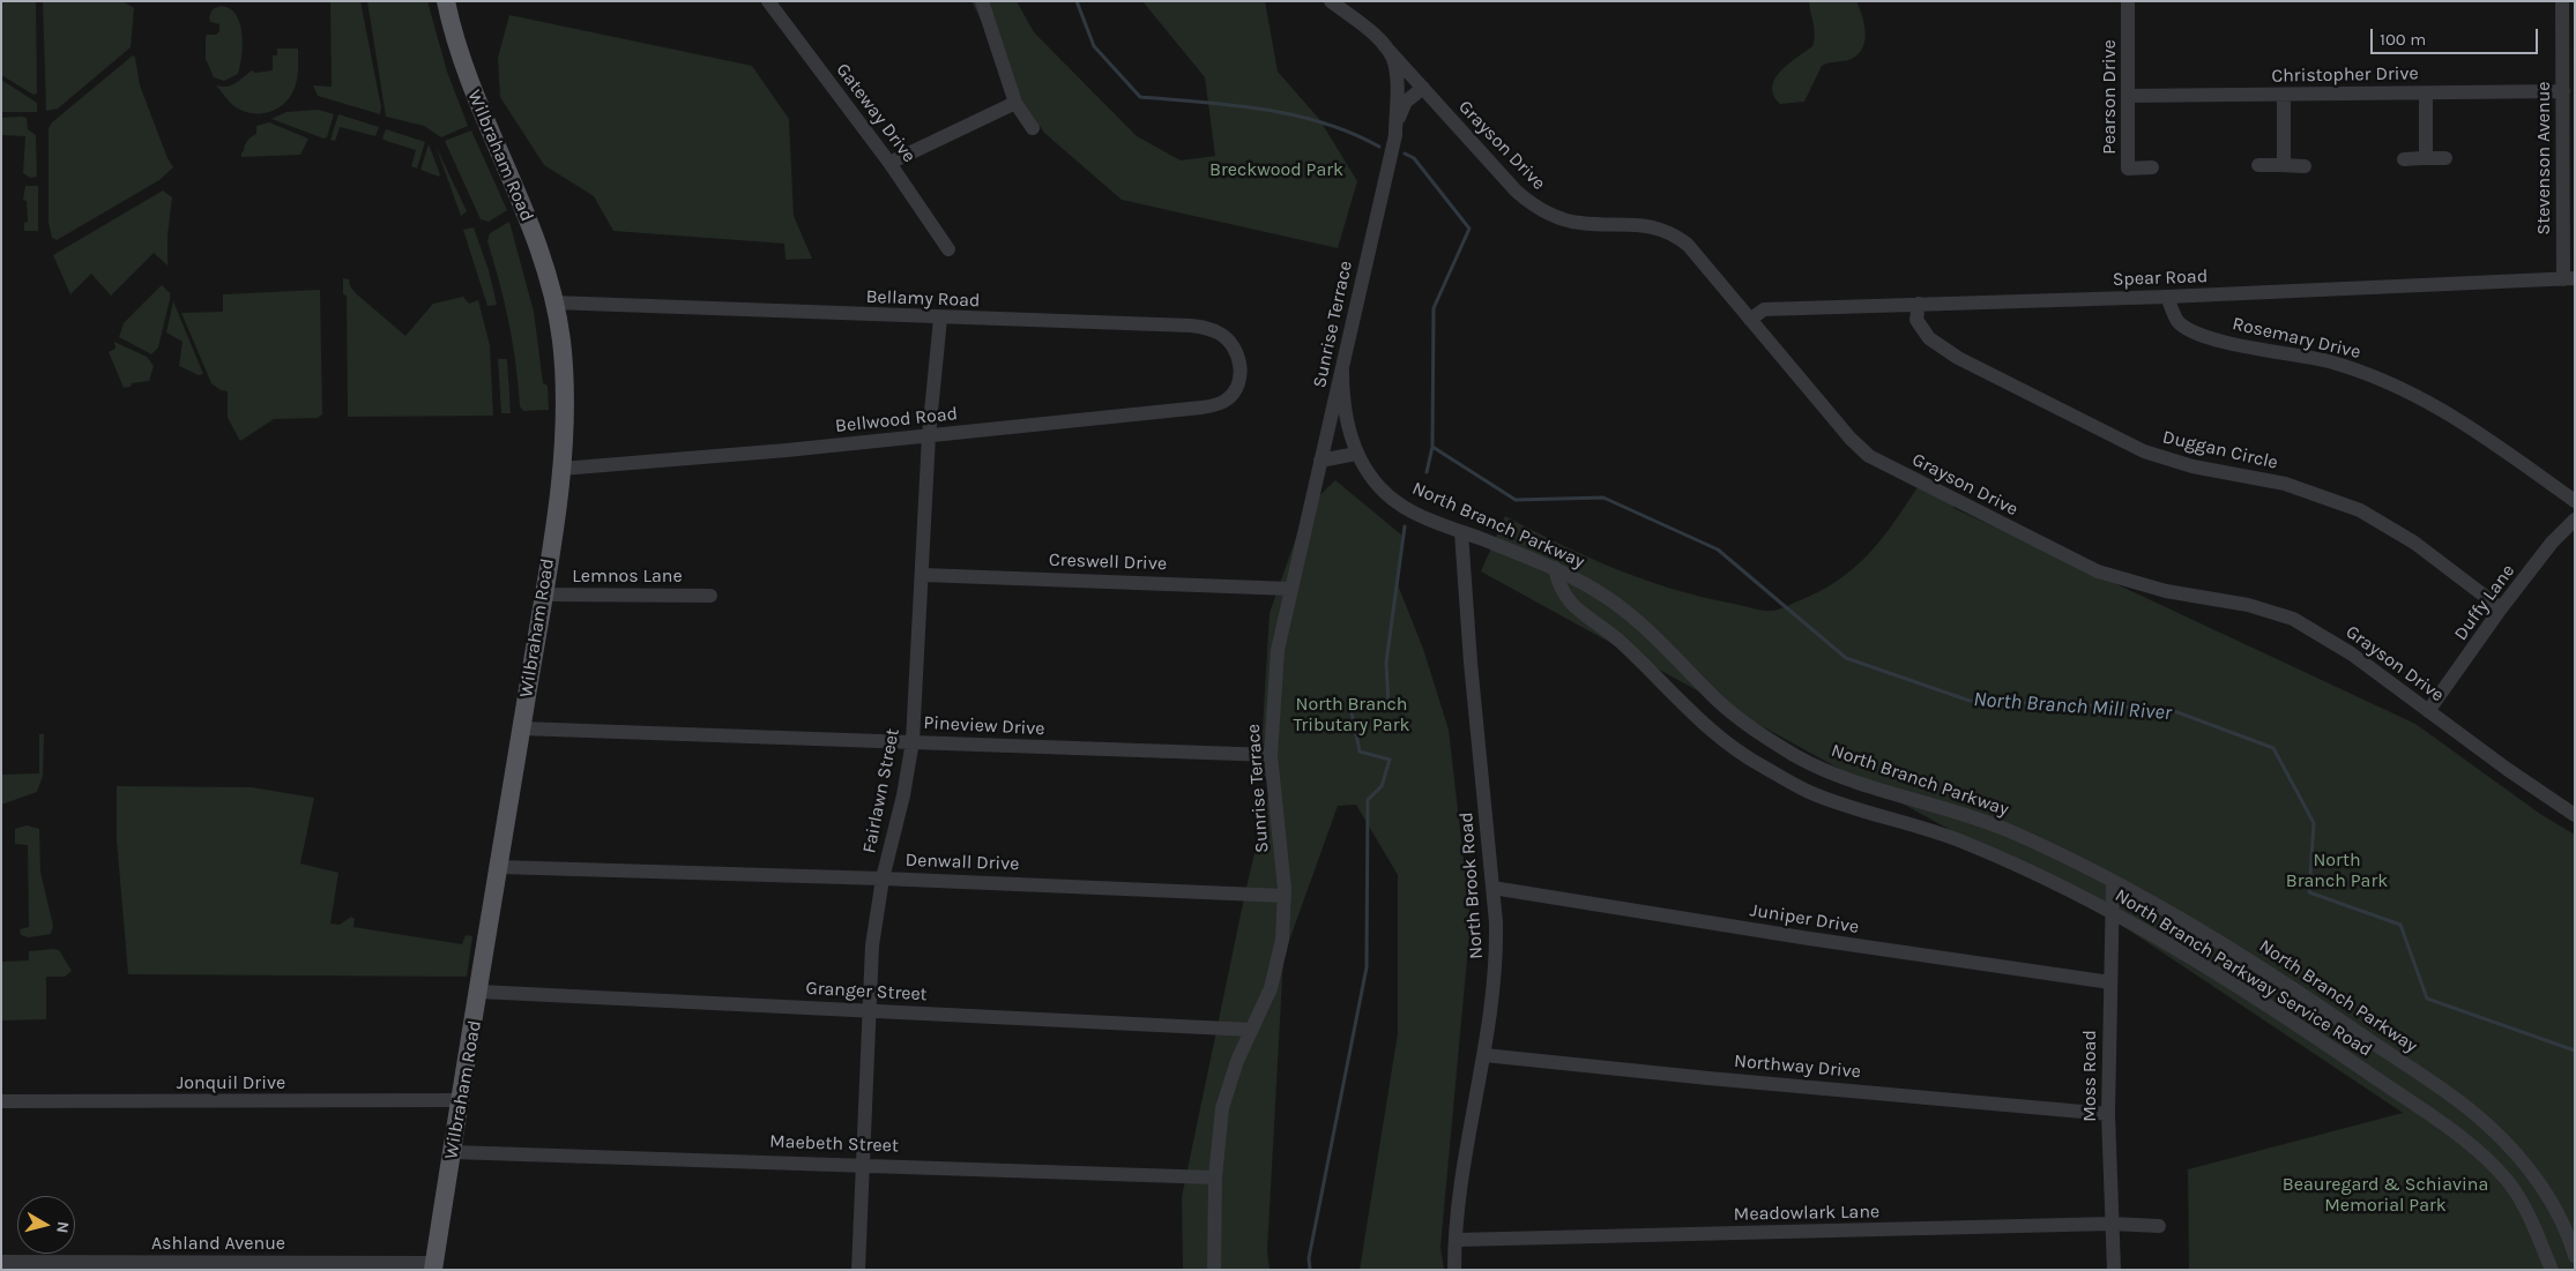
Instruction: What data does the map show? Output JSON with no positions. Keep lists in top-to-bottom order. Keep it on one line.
{"streets":{"main road":["Wilbraham Road"],"street":["Christopher Drive","Pearson Drive","Gateway Drive","Grayson Drive","Stevenson Avenue","Spear Road","Bellamy Road","Sunrise Terrace","Rosemary Drive","Bellwood Road","Duggan Circle","North Branch Parkway","Creswell Drive","Lemnos Lane","Duffy Lane","Pineview Drive","Fairlawn Street","Denwall Drive","North Brook Road","Juniper Drive","North Branch Parkway Service Road","Granger Street","Northway Drive","Moss Road","Jonquil Drive","Maebeth Street","Meadowlark Lane","Ashland Avenue"]},"crossings":[["Christopher Drive","Pearson Drive"],["Christopher Drive","Stevenson Avenue"],["Grayson Drive","Spear Road"],["Grayson Drive","Duffy Lane"],["Wilbraham Road","Bellamy Road"],["Wilbraham Road","Bellwood Road"],["Wilbraham Road","Lemnos Lane"],["Wilbraham Road","Pineview Drive"],["Wilbraham Road","Denwall Drive"],["Wilbraham Road","Granger Street"],["Wilbraham Road","Jonquil Drive"],["Wilbraham Road","Maebeth Street"],["Wilbraham Road","Ashland Avenue"],["Stevenson Avenue","Spear Road"],["Spear Road","Rosemary Drive"],["Spear Road","Duggan Circle"],["Bellamy Road","Bellwood Road"],["Bellamy Road","Fairlawn Street"],["Sunrise Terrace","North Branch Parkway"],["Sunrise Terrace","Creswell Drive"],["Sunrise Terrace","Pineview Drive"],["Sunrise Terrace","Denwall Drive"],["Sunrise Terrace","Granger Street"],["Sunrise Terrace","Maebeth Street"],["Bellwood Road","Fairlawn Street"],["Duggan Circle","Duffy Lane"],["North Branch Parkway","North Brook Road"],["North Branch Parkway","North Branch Parkway Service Road"],["North Branch Parkway","Moss Road"],["Creswell Drive","Fairlawn Street"],["Pineview Drive","Fairlawn Street"],["Fairlawn Street","Denwall Drive"],["Fairlawn Street","Granger Street"],["Fairlawn Street","Maebeth Street"],["North Brook Road","Juniper Drive"],["North Brook Road","Northway Drive"],["North Brook Road","Meadowlark Lane"],["Juniper Drive","Moss Road"],["North Branch Parkway Service Road","Moss Road"],["Northway Drive","Moss Road"],["Moss Road","Meadowlark Lane"]],"water":["North Branch Mill River"],"parks":["Breckwood Park","North Branch Tributary Park","North Branch Park","Beauregard & Schiavina Memorial Park"],"scale_bar":"100 m","north":"right"}
